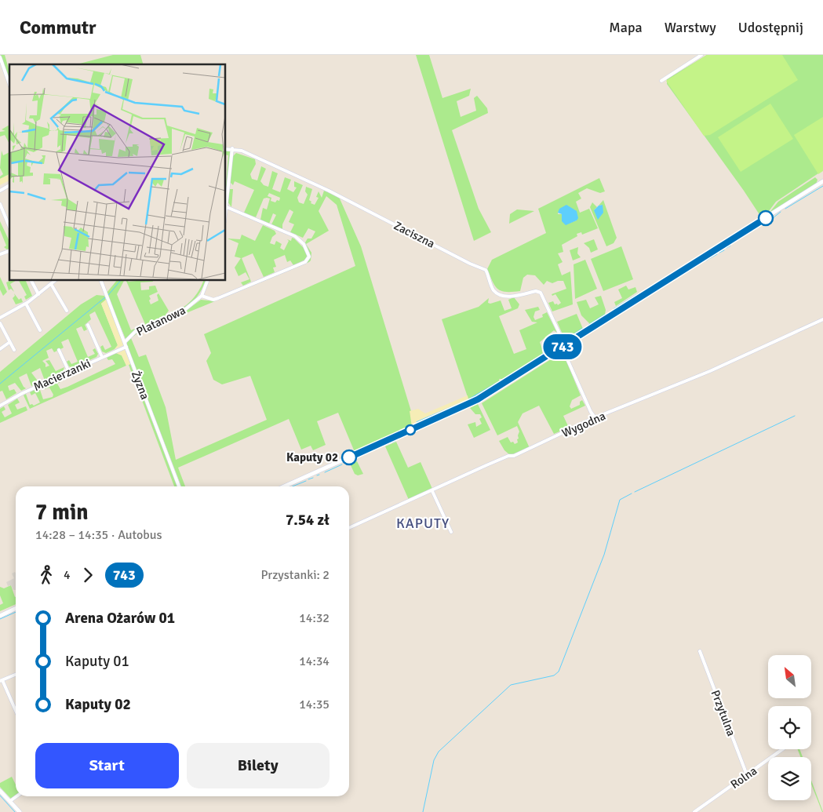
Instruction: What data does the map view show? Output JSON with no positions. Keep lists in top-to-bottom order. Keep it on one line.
{"streets":{"street":["Zaciszna","Platanowa","Macierzanki","Żyzna","Wygodna","Przytulna","Rolna"]},"crossings":[["Platanowa","Żyzna"],["Macierzanki","Żyzna"],["Przytulna","Rolna"]],"districts":["KAPUTY"],"places":["Kaputy 02"],"lines":["bus line 743"],"north":"top left","page":{"header":"Commutr","nav":["Mapa","Warstwy","Udostępnij"],"on_map":"743","heading":["7 min","14:28 – 14:35 · Autobus","7.54 zł"],"legs":["4","743","Przystanki: 2"],"list":[{"name":"Arena Ożarów 01","value":"14:32"},{"name":"Kaputy 01","value":"14:34"},{"name":"Kaputy 02","value":"14:35"}],"buttons":["Start","Bilety"]}}
